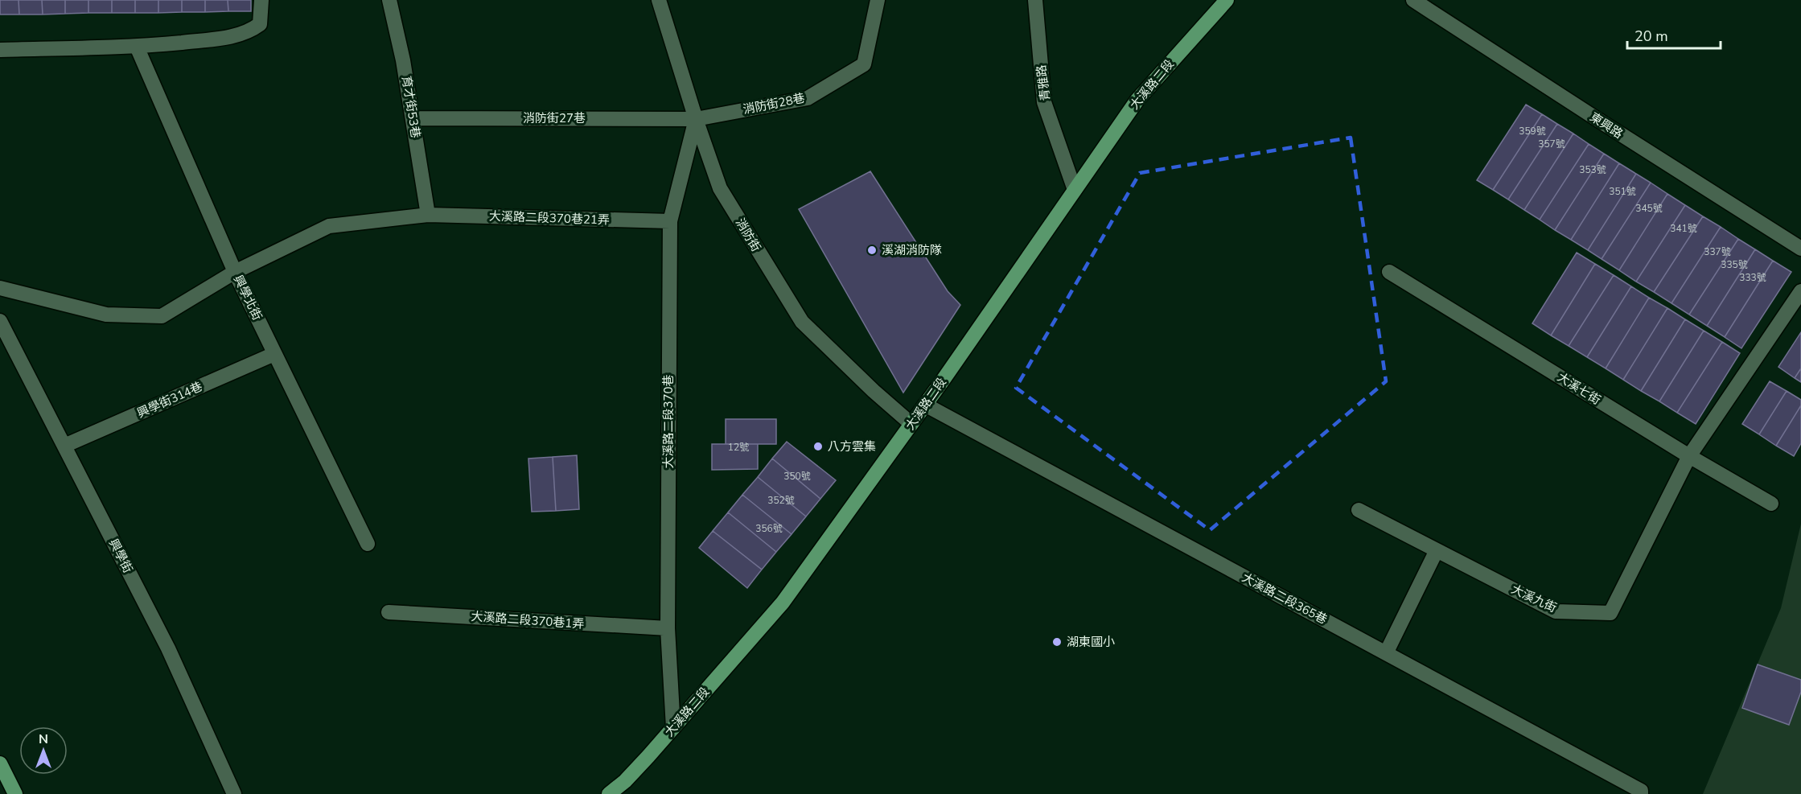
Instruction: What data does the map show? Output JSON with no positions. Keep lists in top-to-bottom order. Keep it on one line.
{"streets":{"main road":["大溪路二段"],"street":["青雅路","消防街28巷","育才街53巷","消防街27巷","東興路","大溪路二段370巷21弄","消防街","興學北街","大溪七街","興學街314巷","大溪路二段370巷","興學街","大溪路二段365巷","大溪九街","大溪路二段370巷1弄"]},"crossings":[["青雅路","大溪路二段"],["大溪路二段","消防街"],["大溪路二段","大溪路二段370巷"],["大溪路二段","大溪路二段365巷"],["消防街28巷","消防街27巷"],["消防街28巷","消防街"],["消防街28巷","大溪路二段370巷"],["育才街53巷","消防街27巷"],["育才街53巷","大溪路二段370巷21弄"],["消防街27巷","消防街"],["消防街27巷","大溪路二段370巷"],["大溪路二段370巷21弄","興學北街"],["大溪路二段370巷21弄","大溪路二段370巷"],["消防街","大溪路二段370巷"],["興學北街","興學街314巷"],["大溪七街","大溪九街"],["興學街314巷","興學街"],["大溪路二段370巷","大溪路二段370巷1弄"]],"places":["溪湖消防隊","八方雲集","湖東國小"],"house_numbers":["359號","357號","353號","351號","345號","341號","337號","335號","333號","12號","350號","352號","356號"],"scale_bar":"20 m","north":"top"}
